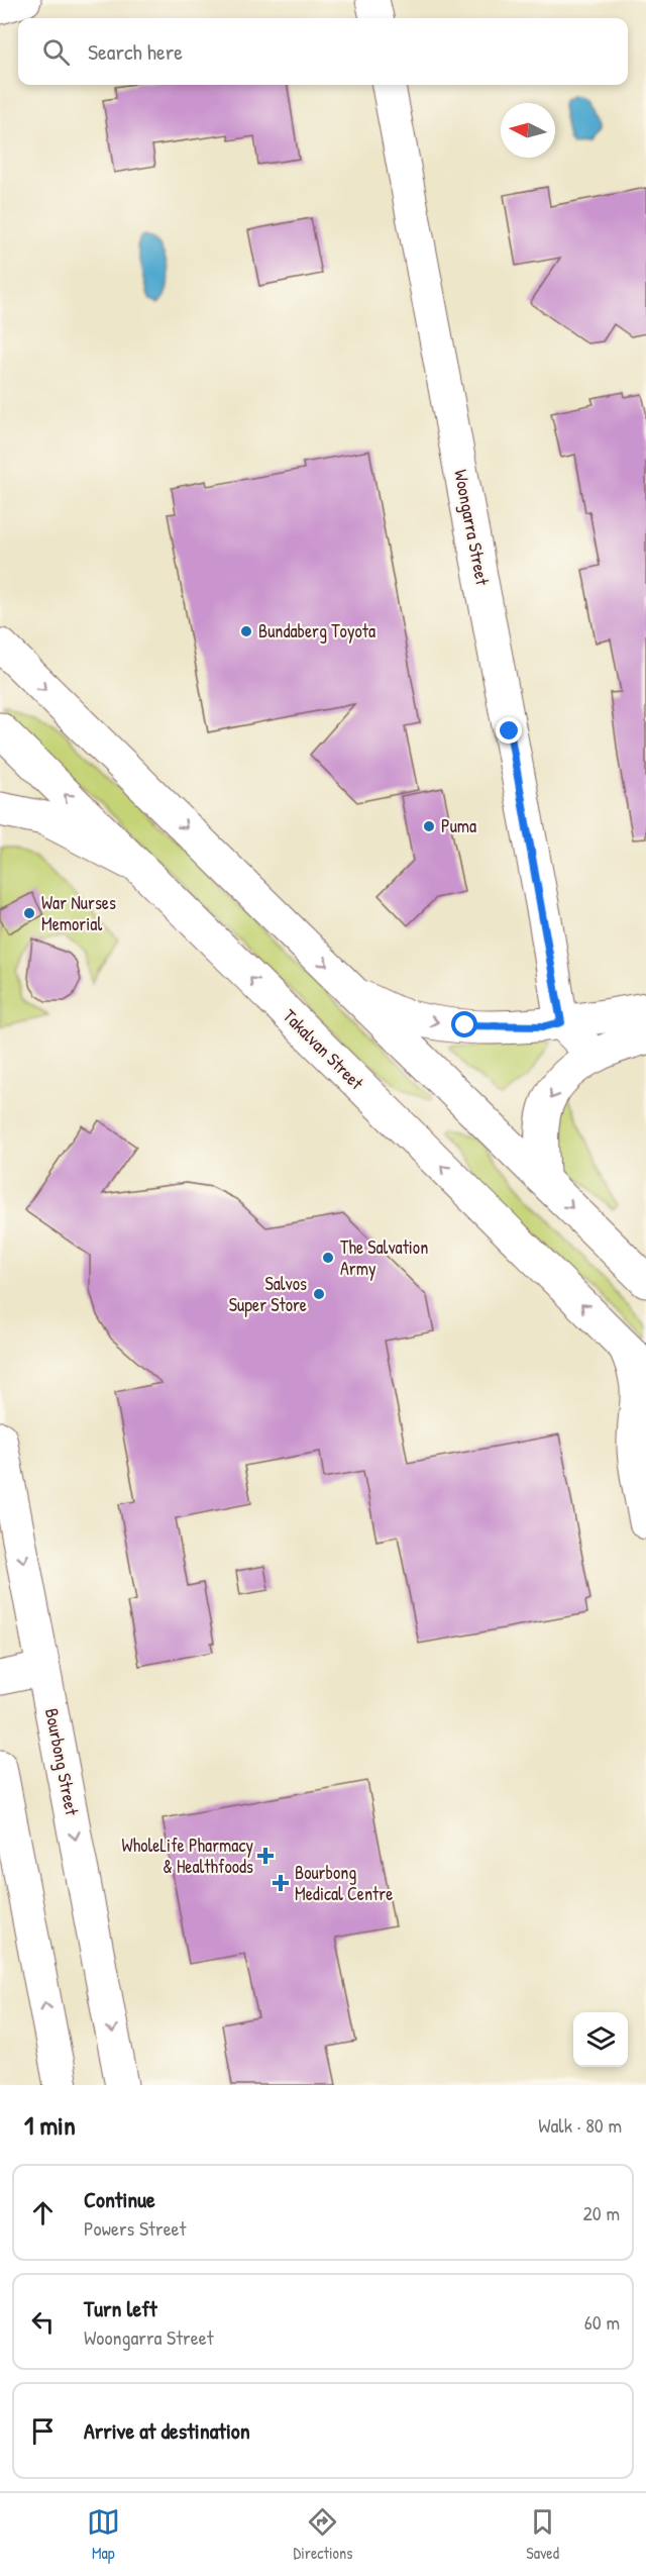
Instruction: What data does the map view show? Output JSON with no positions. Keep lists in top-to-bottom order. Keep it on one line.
{"streets":{"main road":["Woongarra Street","Takalvan Street","Bourbong Street"]},"places":{"other":["Bundaberg Toyota","Puma","War Nurses Memorial","The Salvation Army","Salvos Super Store"],"health":["WholeLife Pharmacy & Healthfoods","Bourbong Medical Centre"]},"north":"left","page":{"search":"Search here","heading":["1 min","Walk · 80 m"],"list":[["Continue","Powers Street","20 m"],["Turn left","Woongarra Street","60 m"],"Arrive at destination"],"nav":["Map","Directions","Saved"]}}
